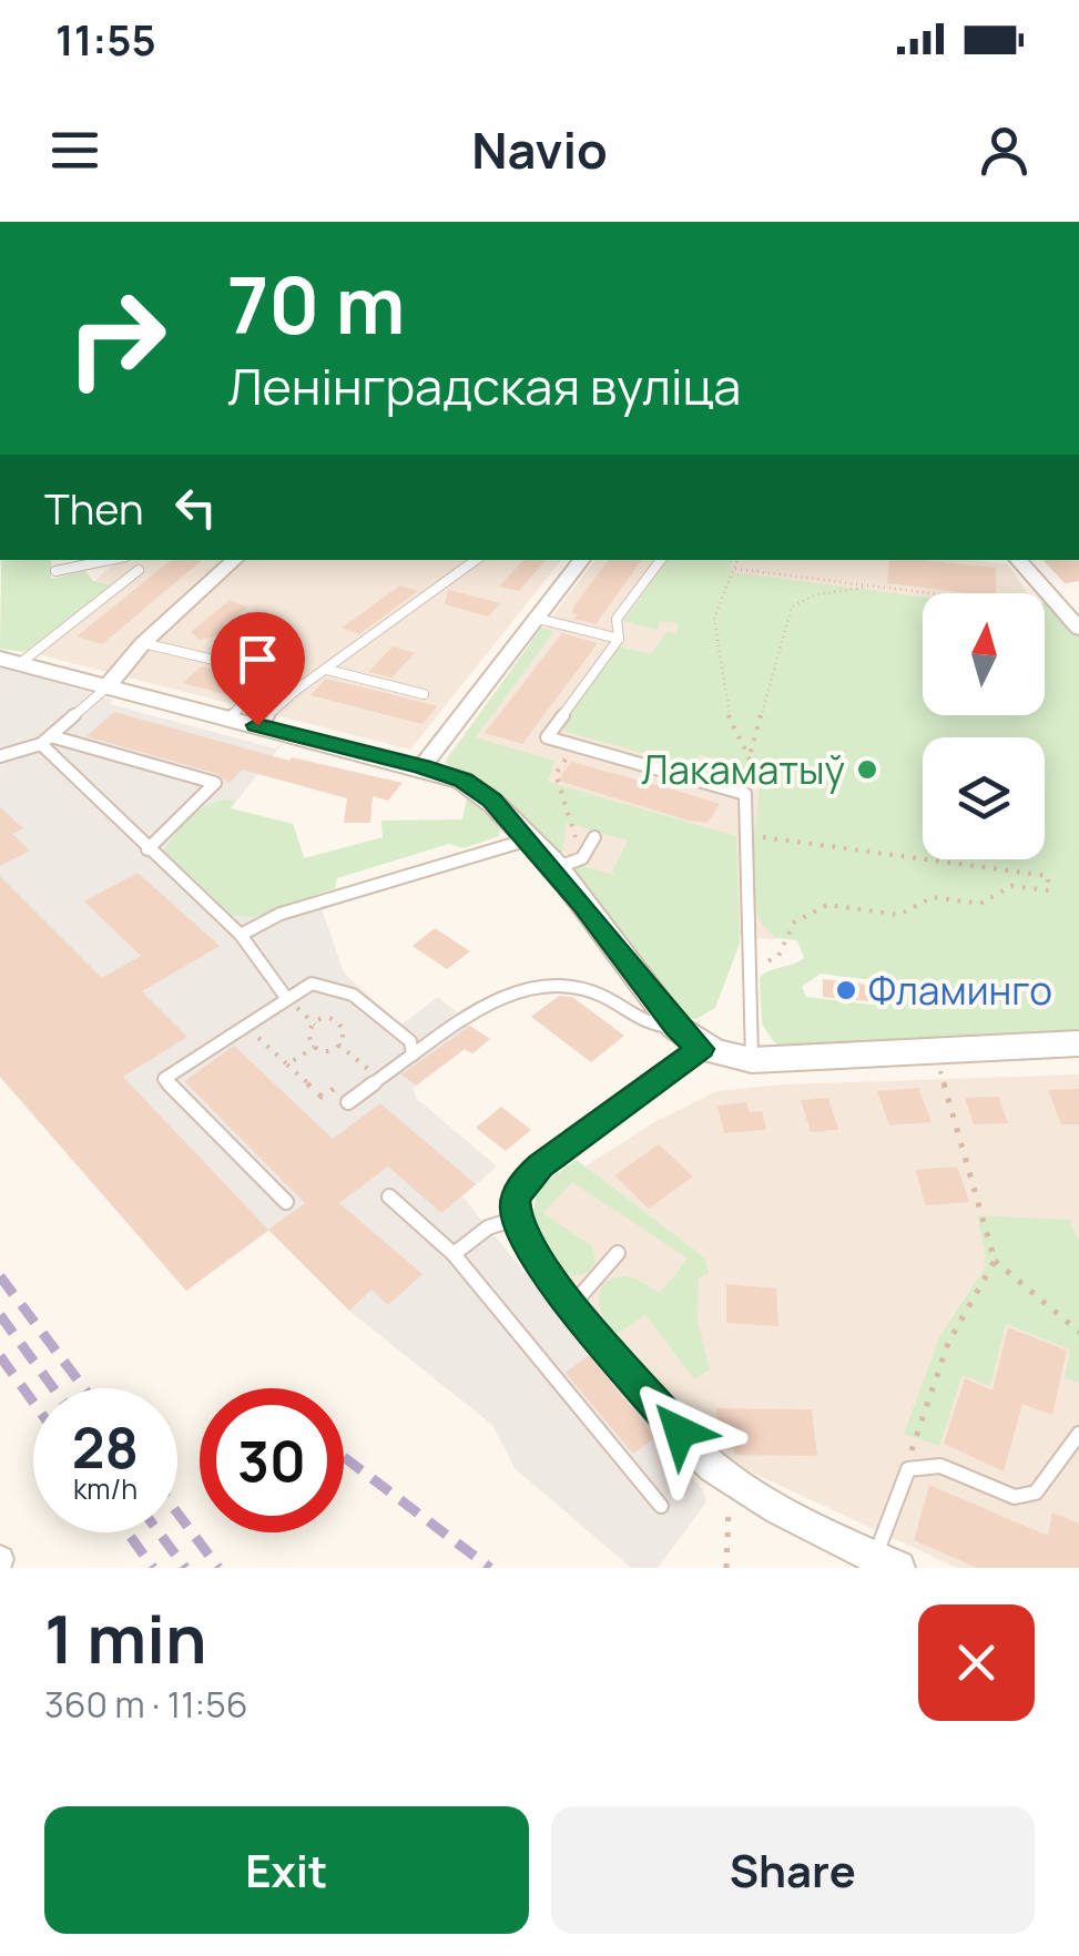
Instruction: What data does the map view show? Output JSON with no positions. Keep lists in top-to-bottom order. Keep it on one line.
{"places":["Лакаматыў","Фламинго"],"north":"top","page":{"status":"11:55","header":"Navio","turn":["70 m","Ленінградская вуліца"],"then":"Then","speed":"28 km/h","limit":"30","heading":["1 min","360 m · 11:56"],"buttons":["Exit","Share"]}}
